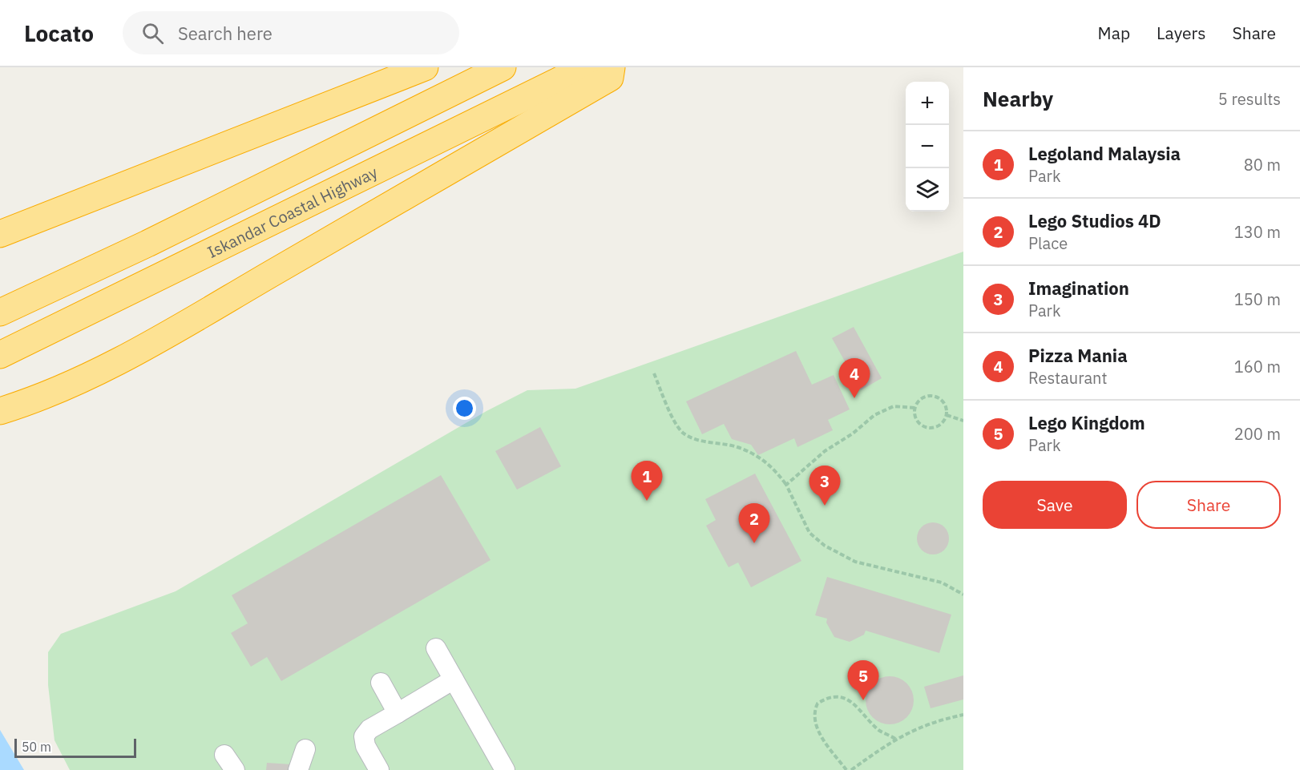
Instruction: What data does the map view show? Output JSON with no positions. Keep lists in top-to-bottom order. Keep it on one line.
{"streets":{"highway":["Iskandar Coastal Highway"]},"scale_bar":"50 m","page":{"header":"Locato","search":"Search here","nav":["Map","Layers","Share"],"heading":["Nearby","5 results"],"map_buttons":["+","−"],"list":[{"mark":"1","name":"Legoland Malaysia","note":"Park","value":"80 m"},{"mark":"2","name":"Lego Studios 4D","note":"Place","value":"130 m"},{"mark":"3","name":"Imagination","note":"Park","value":"150 m"},{"mark":"4","name":"Pizza Mania","note":"Restaurant","value":"160 m"},{"mark":"5","name":"Lego Kingdom","note":"Park","value":"200 m"}],"pins":["4","1","3","2","5"],"buttons":["Save","Share"],"scale":"50 m"}}
